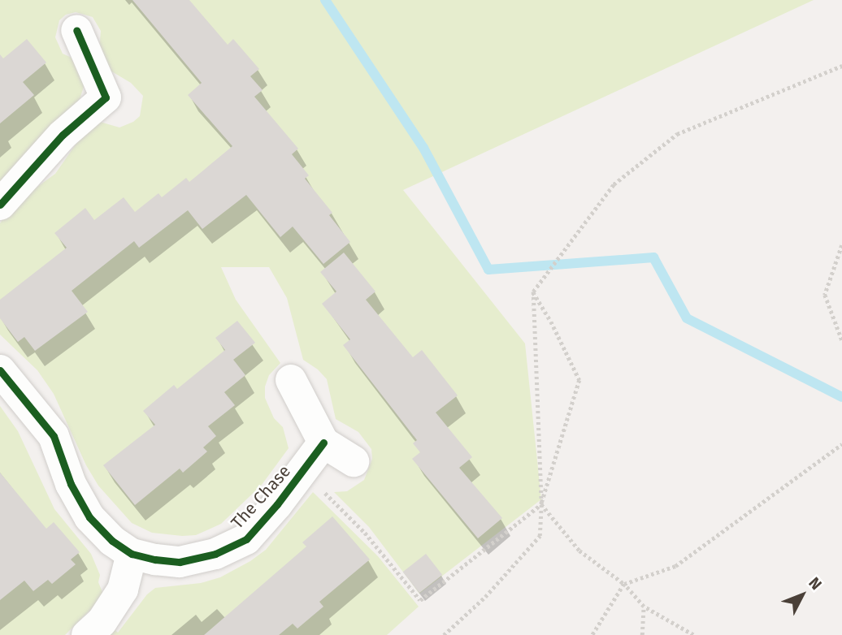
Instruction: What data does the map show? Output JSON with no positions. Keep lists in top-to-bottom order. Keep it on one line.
{"streets":{"street":["The Chase"]},"north":"top right"}
